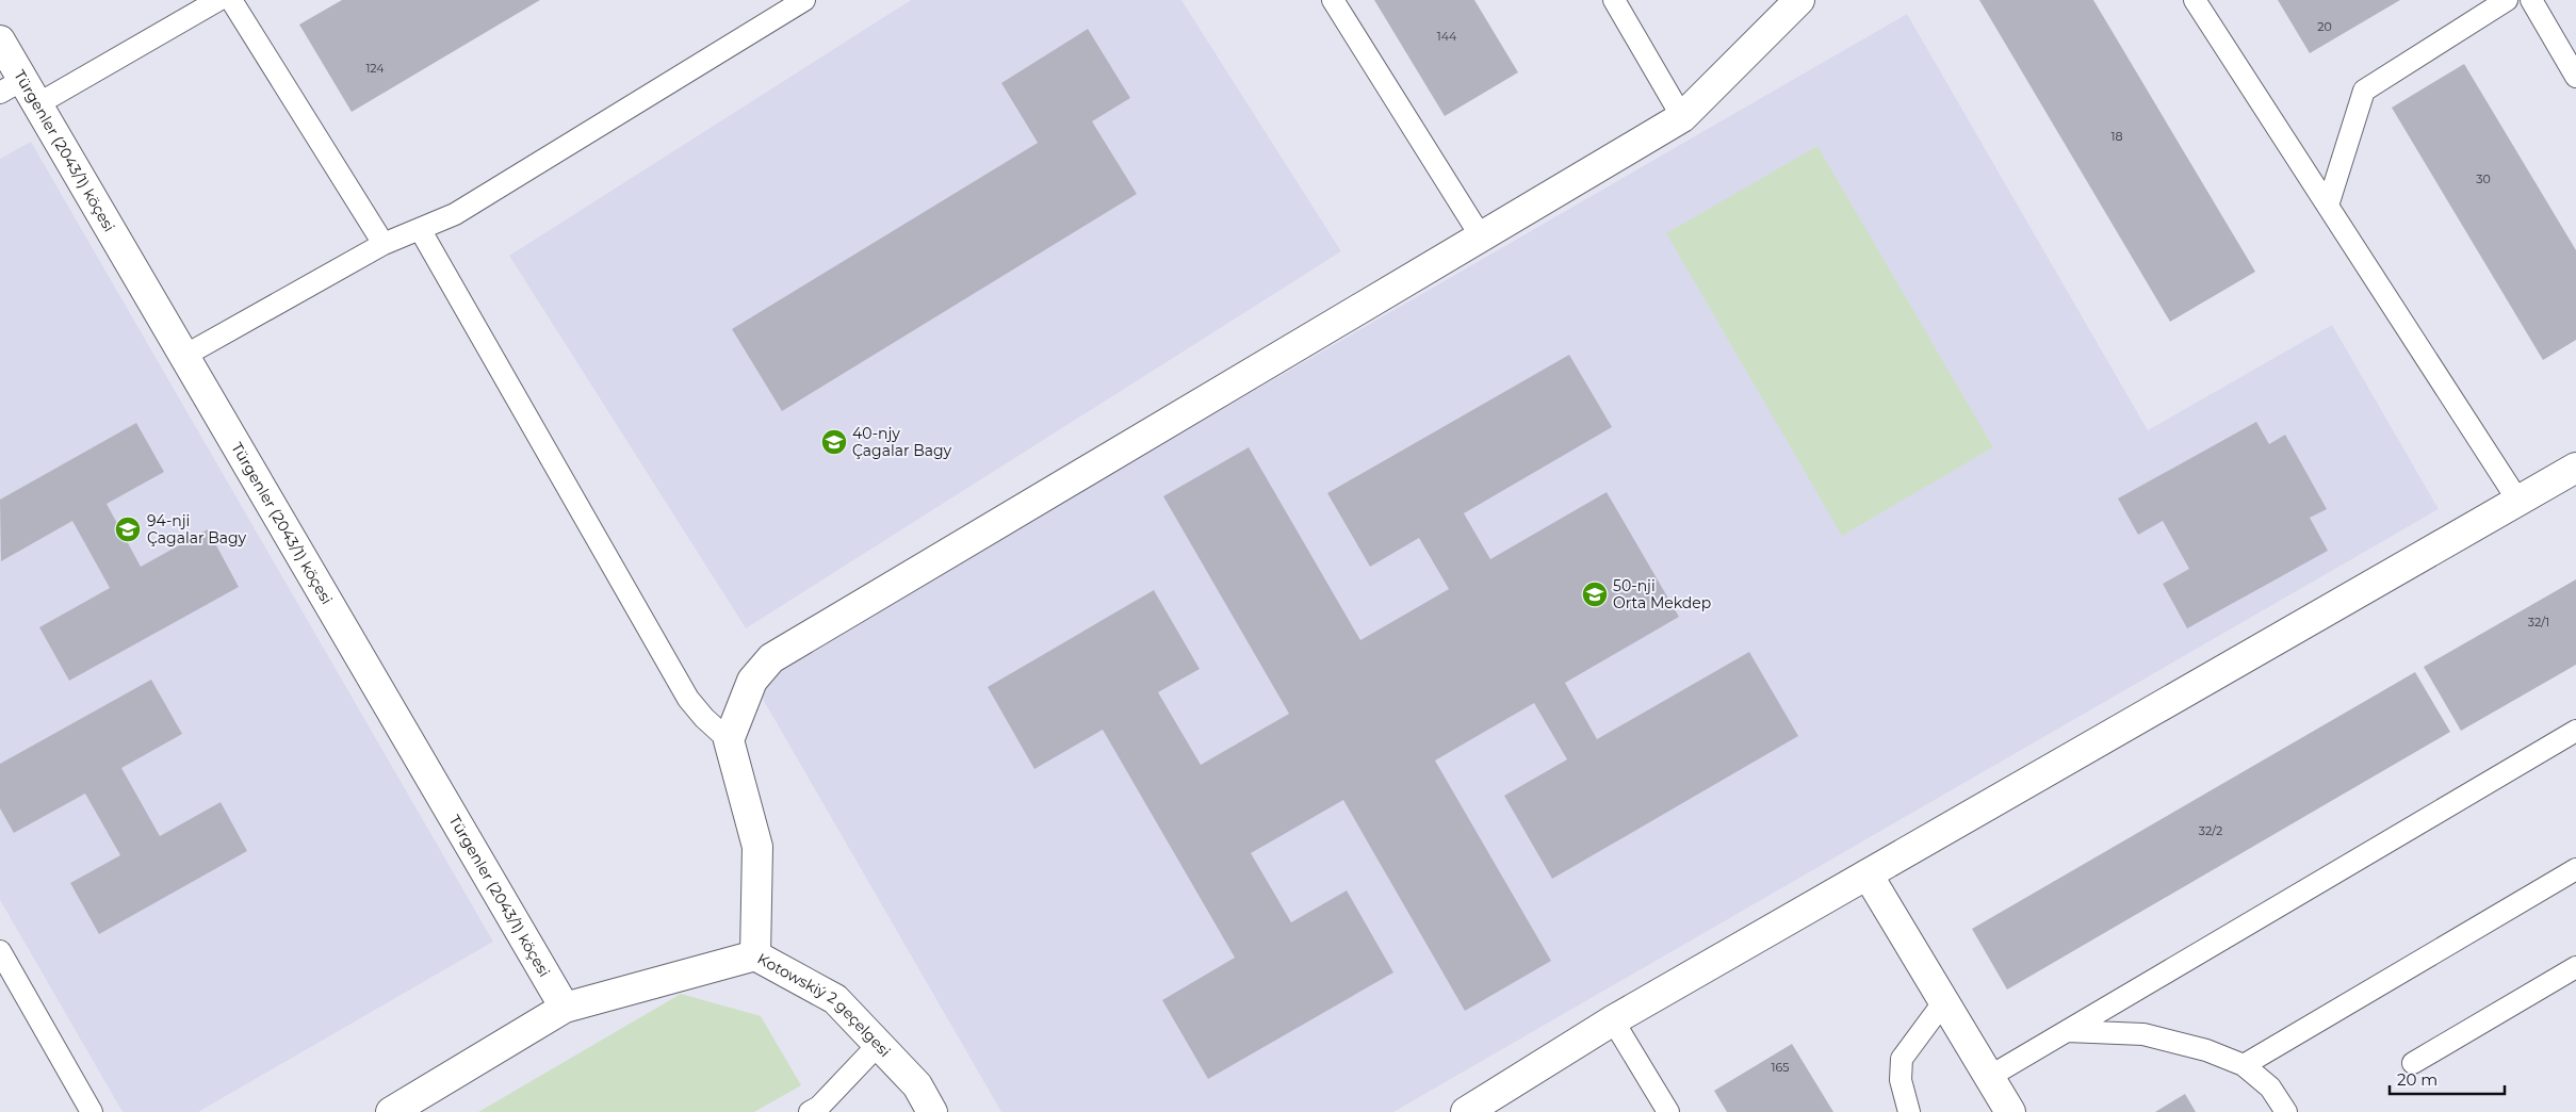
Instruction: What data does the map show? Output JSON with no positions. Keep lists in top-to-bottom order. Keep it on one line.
{"streets":{"street":["Türgenler (2043/1) köçesi","Kotowskiý 2 geçelgesi"]},"crossings":[["Türgenler (2043/1) köçesi","Kotowskiý 2 geçelgesi"]],"places":{"school or university":["40-njy Çagalar Bagy","94-nji Çagalar Bagy","50-nji Orta Mekdep"]},"house_numbers":["20","144","124","18","30","32/1","32/2","165"],"scale_bar":"20 m"}
